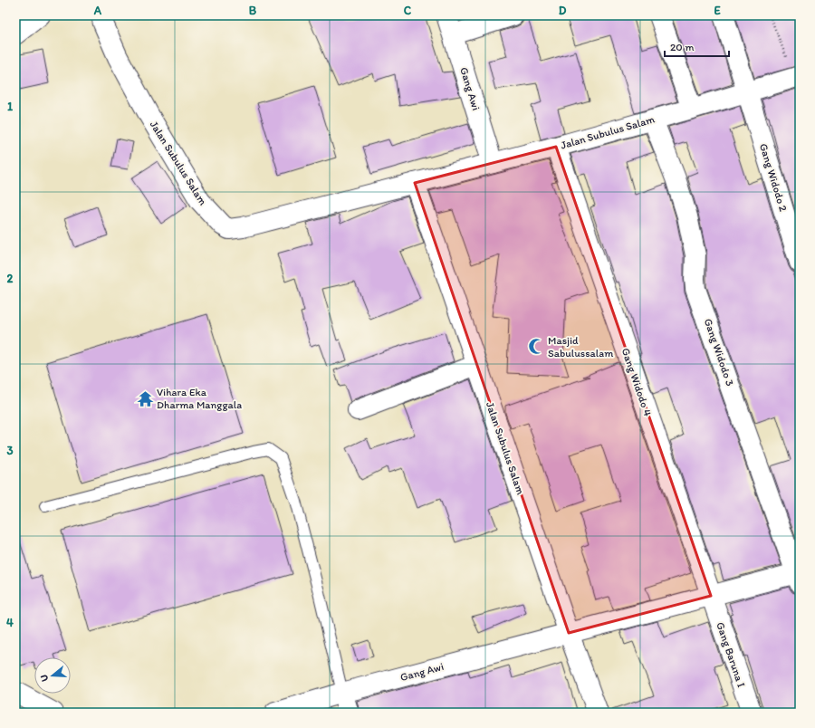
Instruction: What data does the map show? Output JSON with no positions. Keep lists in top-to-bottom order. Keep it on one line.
{"streets":{"street":["Gang Awi","Jalan Subulus Salam","Gang Widodo 2","Gang Widodo 3","Gang Widodo 4","Gang Baruna I"]},"crossings":[["Gang Awi","Jalan Subulus Salam"],["Gang Awi","Gang Widodo 3"],["Gang Awi","Gang Widodo 4"],["Gang Awi","Gang Baruna I"],["Jalan Subulus Salam","Gang Widodo 2"],["Jalan Subulus Salam","Gang Widodo 3"],["Jalan Subulus Salam","Gang Widodo 4"],["Gang Widodo 4","Gang Baruna I"]],"places":{"mosque":["Masjid Sabulussalam"],"temple":["Vihara Eka Dharma Manggala"]},"scale_bar":"20 m","north":"left","grid":{"columns":["A","B","C","D","E"],"rows":["1","2","3","4"]}}
